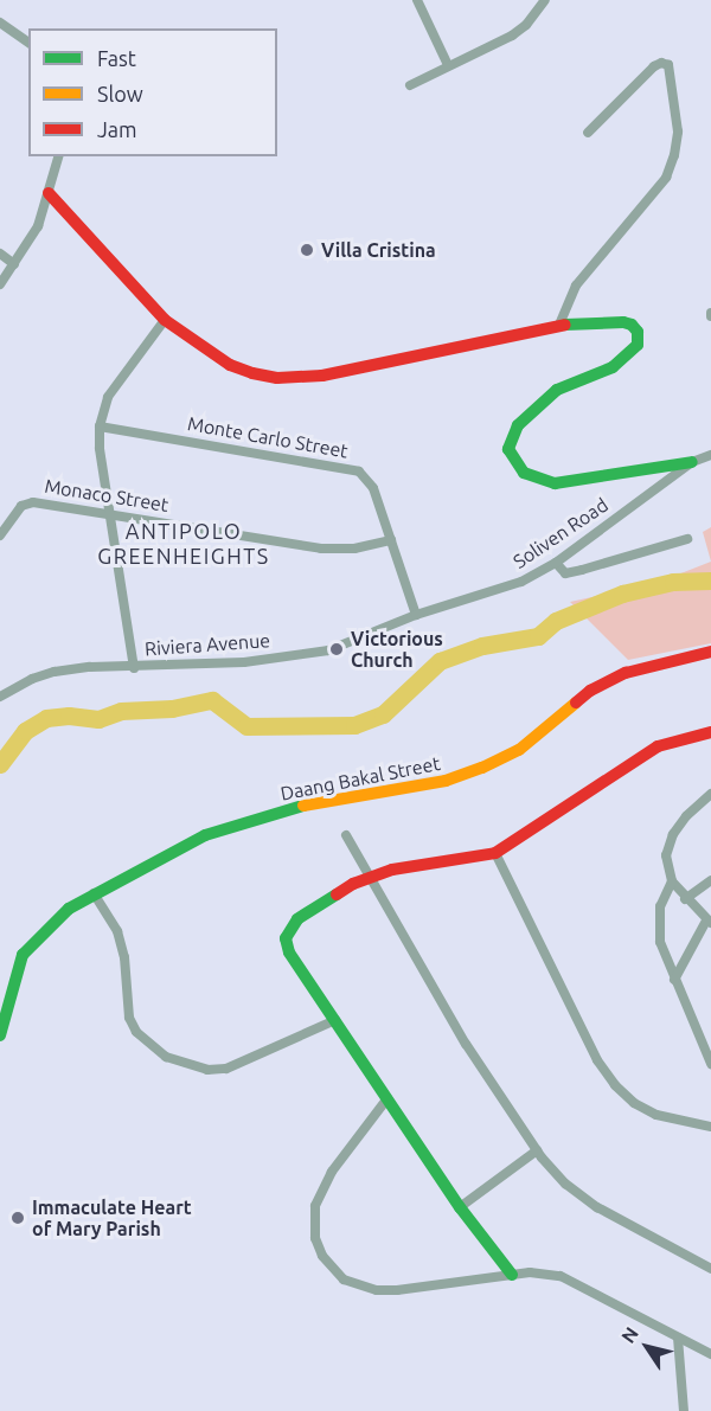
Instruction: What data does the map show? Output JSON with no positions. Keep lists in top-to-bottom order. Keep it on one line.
{"streets":{"street":["Monte Carlo Street","Monaco Street","Soliven Road","Riviera Avenue","Daang Bakal Street"]},"crossings":[["Monte Carlo Street","Monaco Street"],["Monte Carlo Street","Soliven Road"],["Monte Carlo Street","Riviera Avenue"],["Soliven Road","Riviera Avenue"]],"districts":["ANTIPOLO GREENHEIGHTS"],"places":["Villa Cristina","Victorious Church","Immaculate Heart of Mary Parish"],"legend":["Fast","Slow","Jam"],"north":"top left"}
